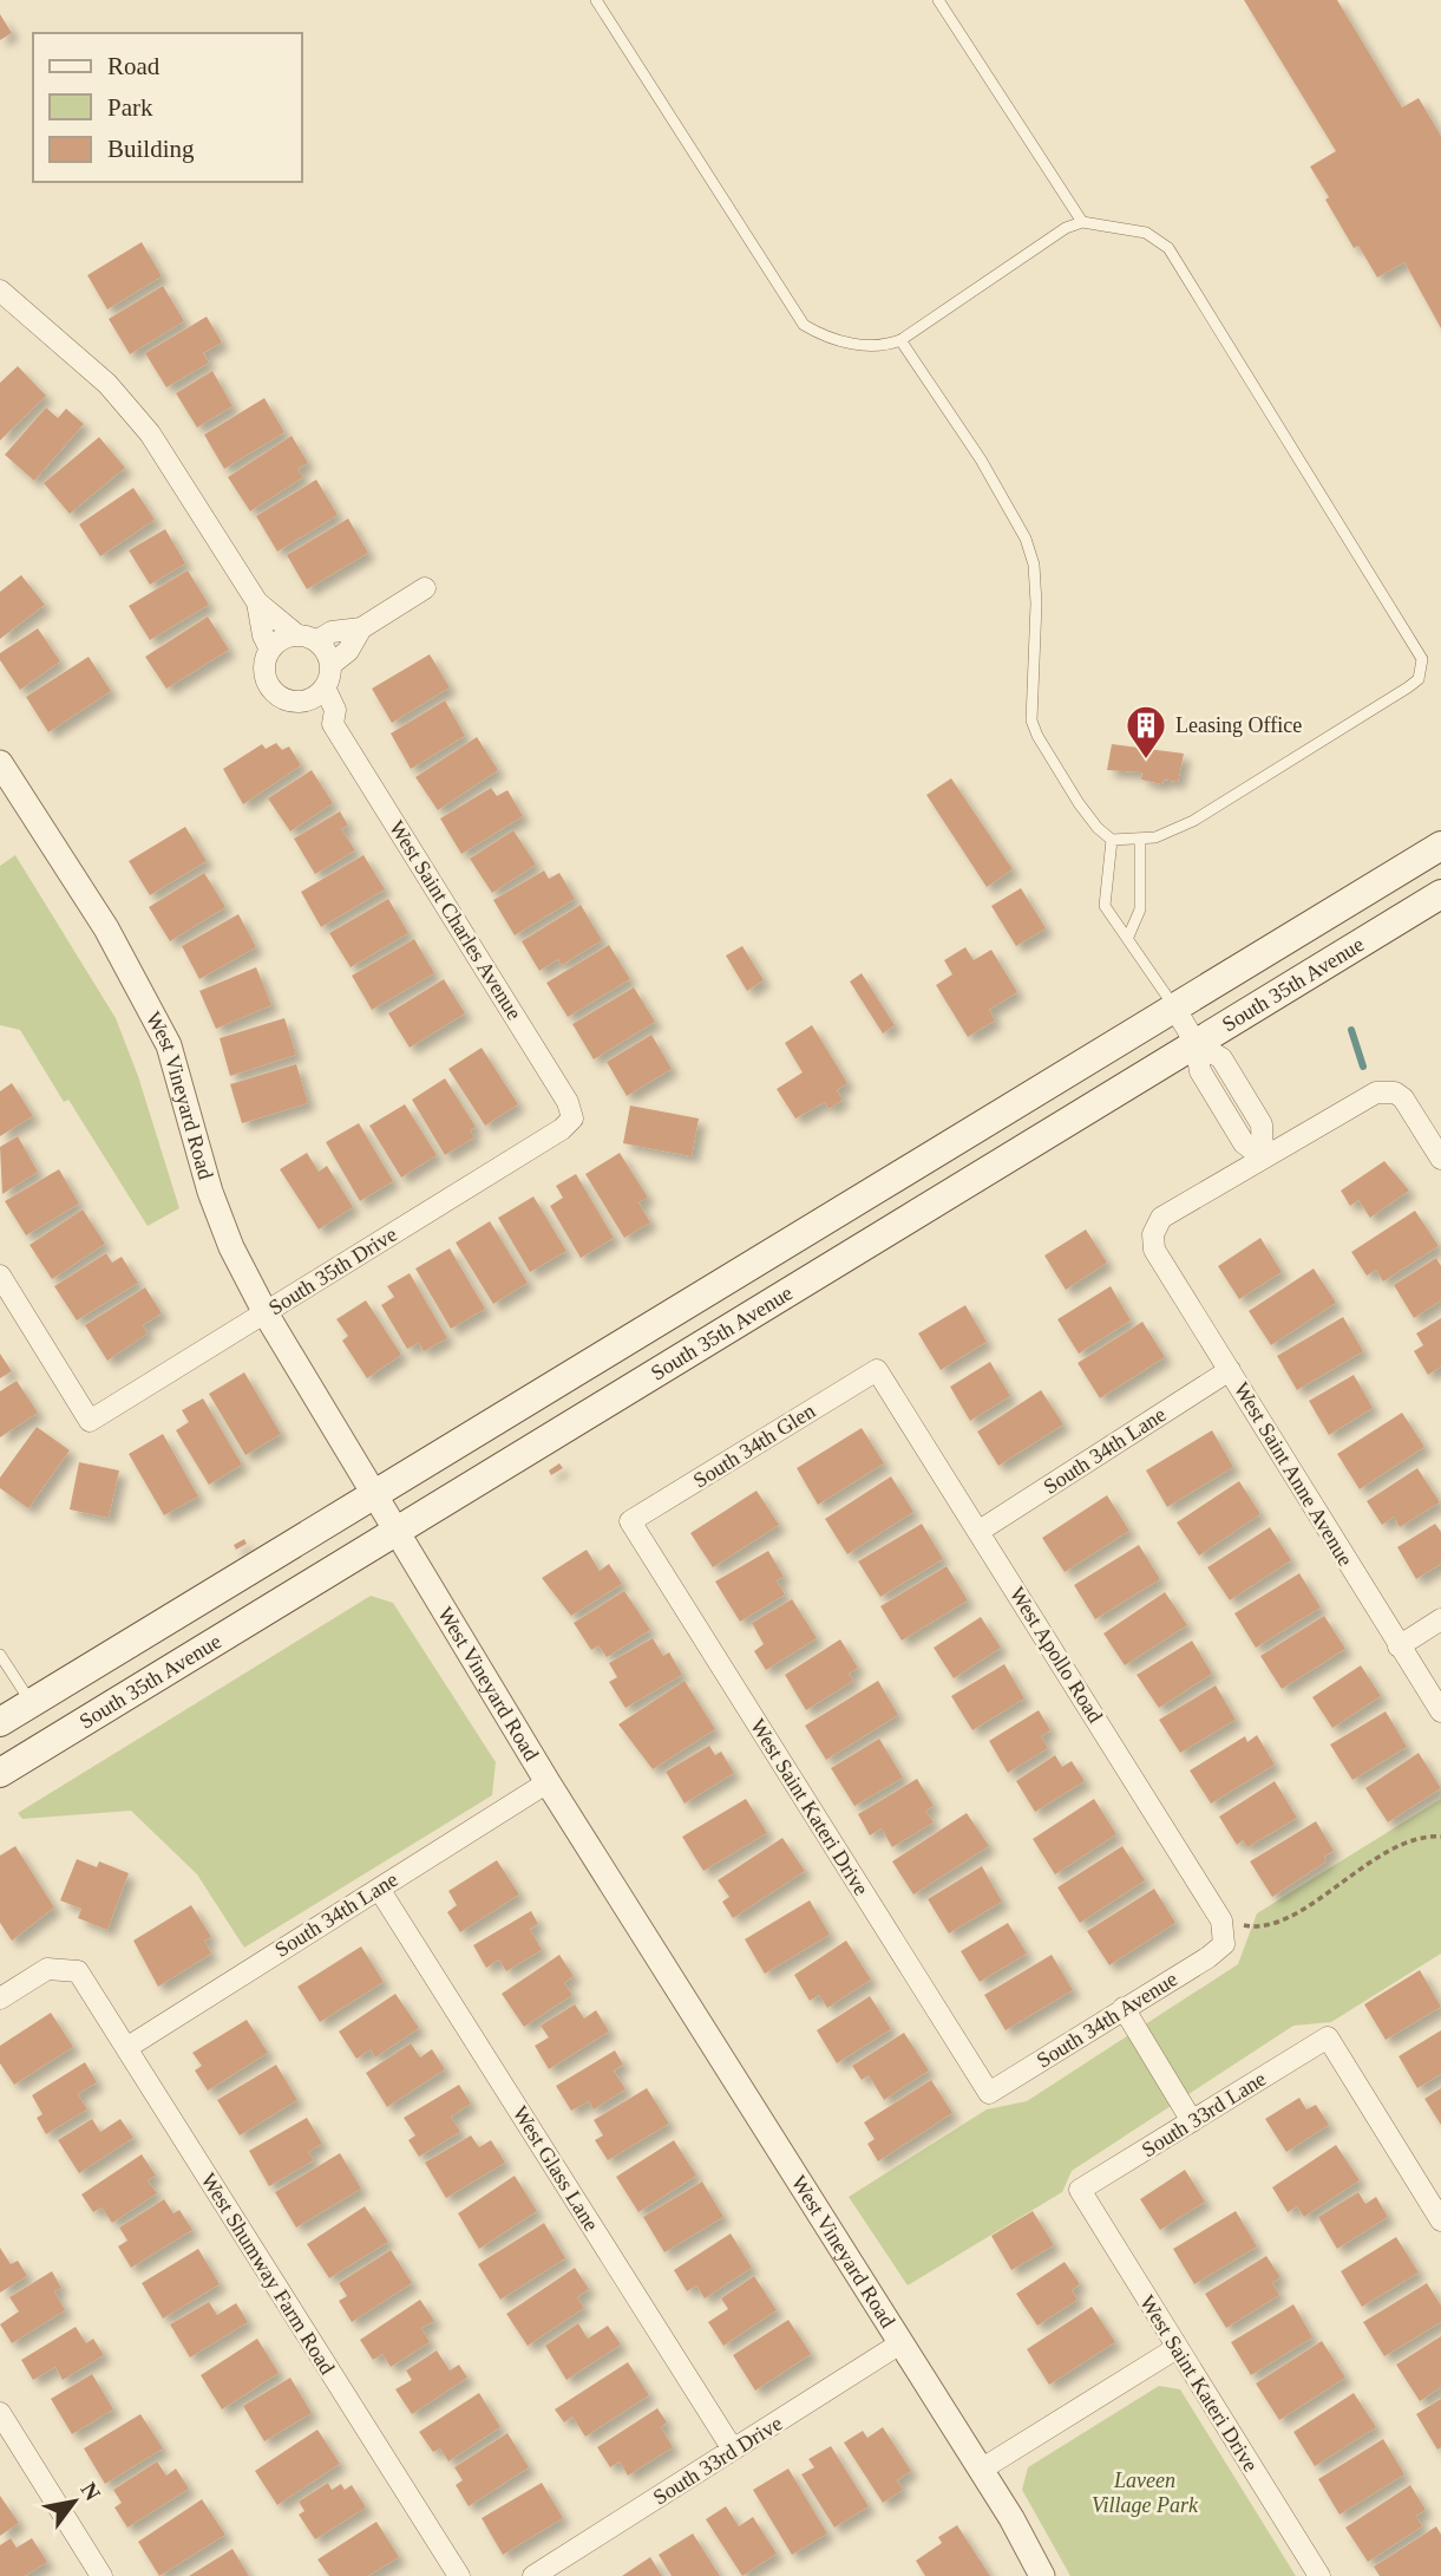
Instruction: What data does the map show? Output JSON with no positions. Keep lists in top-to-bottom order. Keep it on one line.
{"streets":{"main road":["South 35th Avenue"],"street":["West Saint Charles Avenue","West Vineyard Road","South 35th Drive","South 34th Glen","South 34th Lane","West Saint Anne Avenue","West Apollo Road","West Saint Kateri Drive","South 34th Avenue","South 33rd Lane","West Glass Lane","West Shumway Farm Road","South 33rd Drive"]},"crossings":[["West Saint Charles Avenue","South 35th Drive"],["South 35th Avenue","West Vineyard Road"],["West Vineyard Road","South 35th Drive"],["West Vineyard Road","South 34th Lane"],["West Vineyard Road","South 33rd Drive"],["South 34th Glen","West Apollo Road"],["South 34th Glen","West Saint Kateri Drive"],["South 34th Lane","West Saint Anne Avenue"],["South 34th Lane","West Apollo Road"],["South 34th Lane","West Glass Lane"],["South 34th Lane","West Shumway Farm Road"],["West Apollo Road","South 34th Avenue"],["West Saint Kateri Drive","South 34th Avenue"],["West Saint Kateri Drive","South 33rd Lane"],["West Glass Lane","South 33rd Drive"]],"parks":["Laveen Village Park"],"places":{"building":["Leasing Office"]},"legend":["Road","Park","Building"],"north":"top right"}
